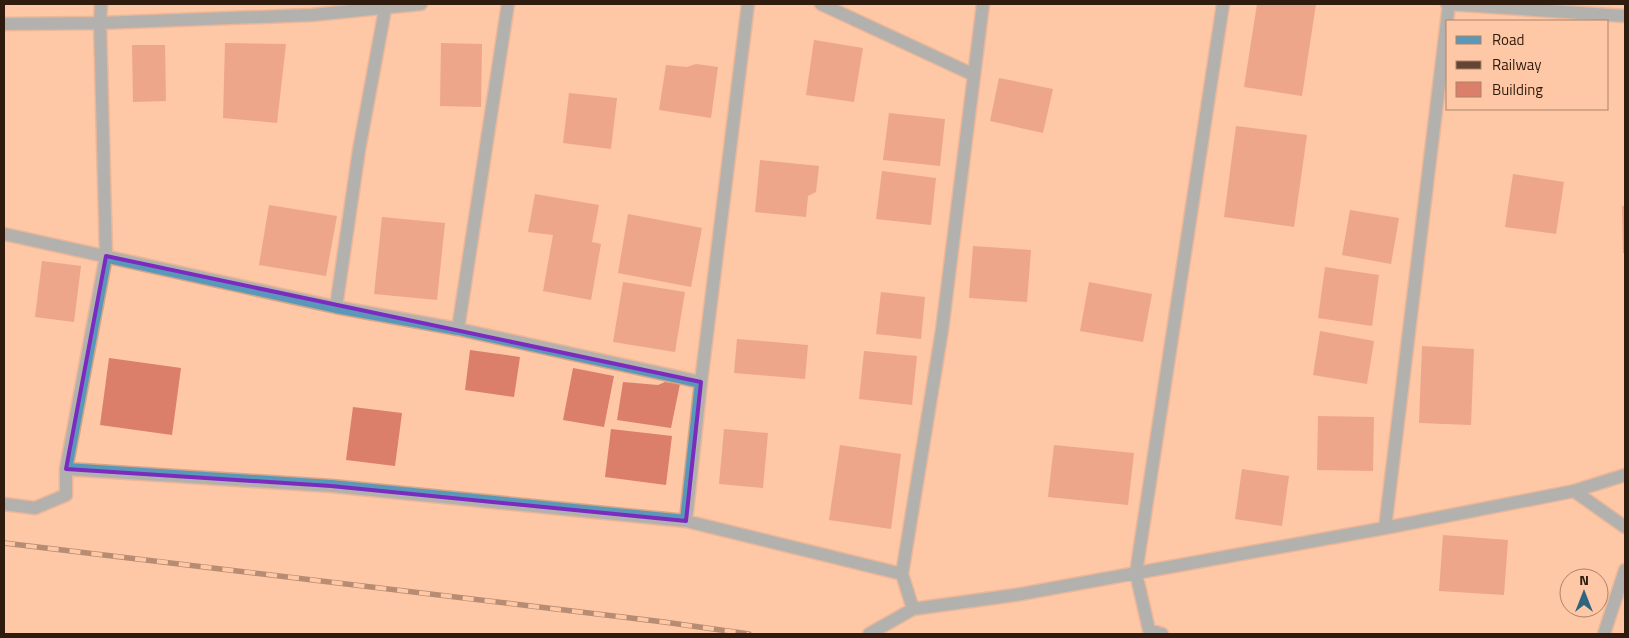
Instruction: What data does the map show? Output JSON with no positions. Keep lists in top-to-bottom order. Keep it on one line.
{"legend":["Road","Railway","Building"],"north":"top"}
